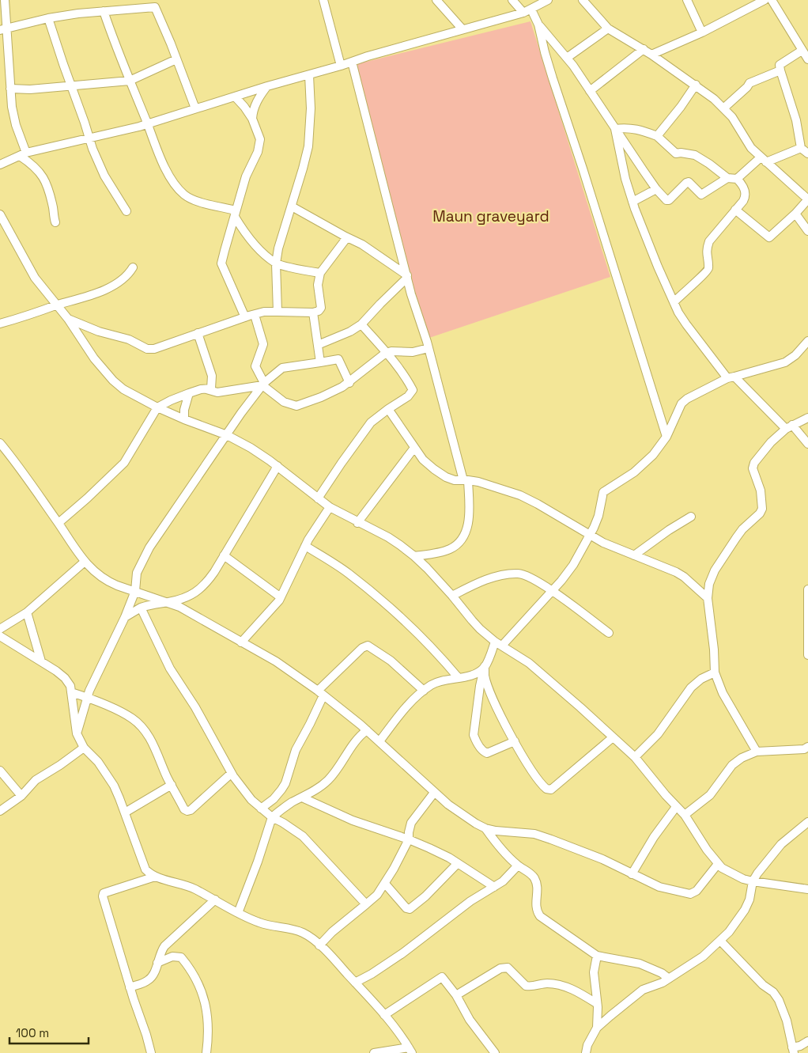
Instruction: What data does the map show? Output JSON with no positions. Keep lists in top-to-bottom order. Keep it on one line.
{"parks":["Maun graveyard"],"scale_bar":"100 m"}
